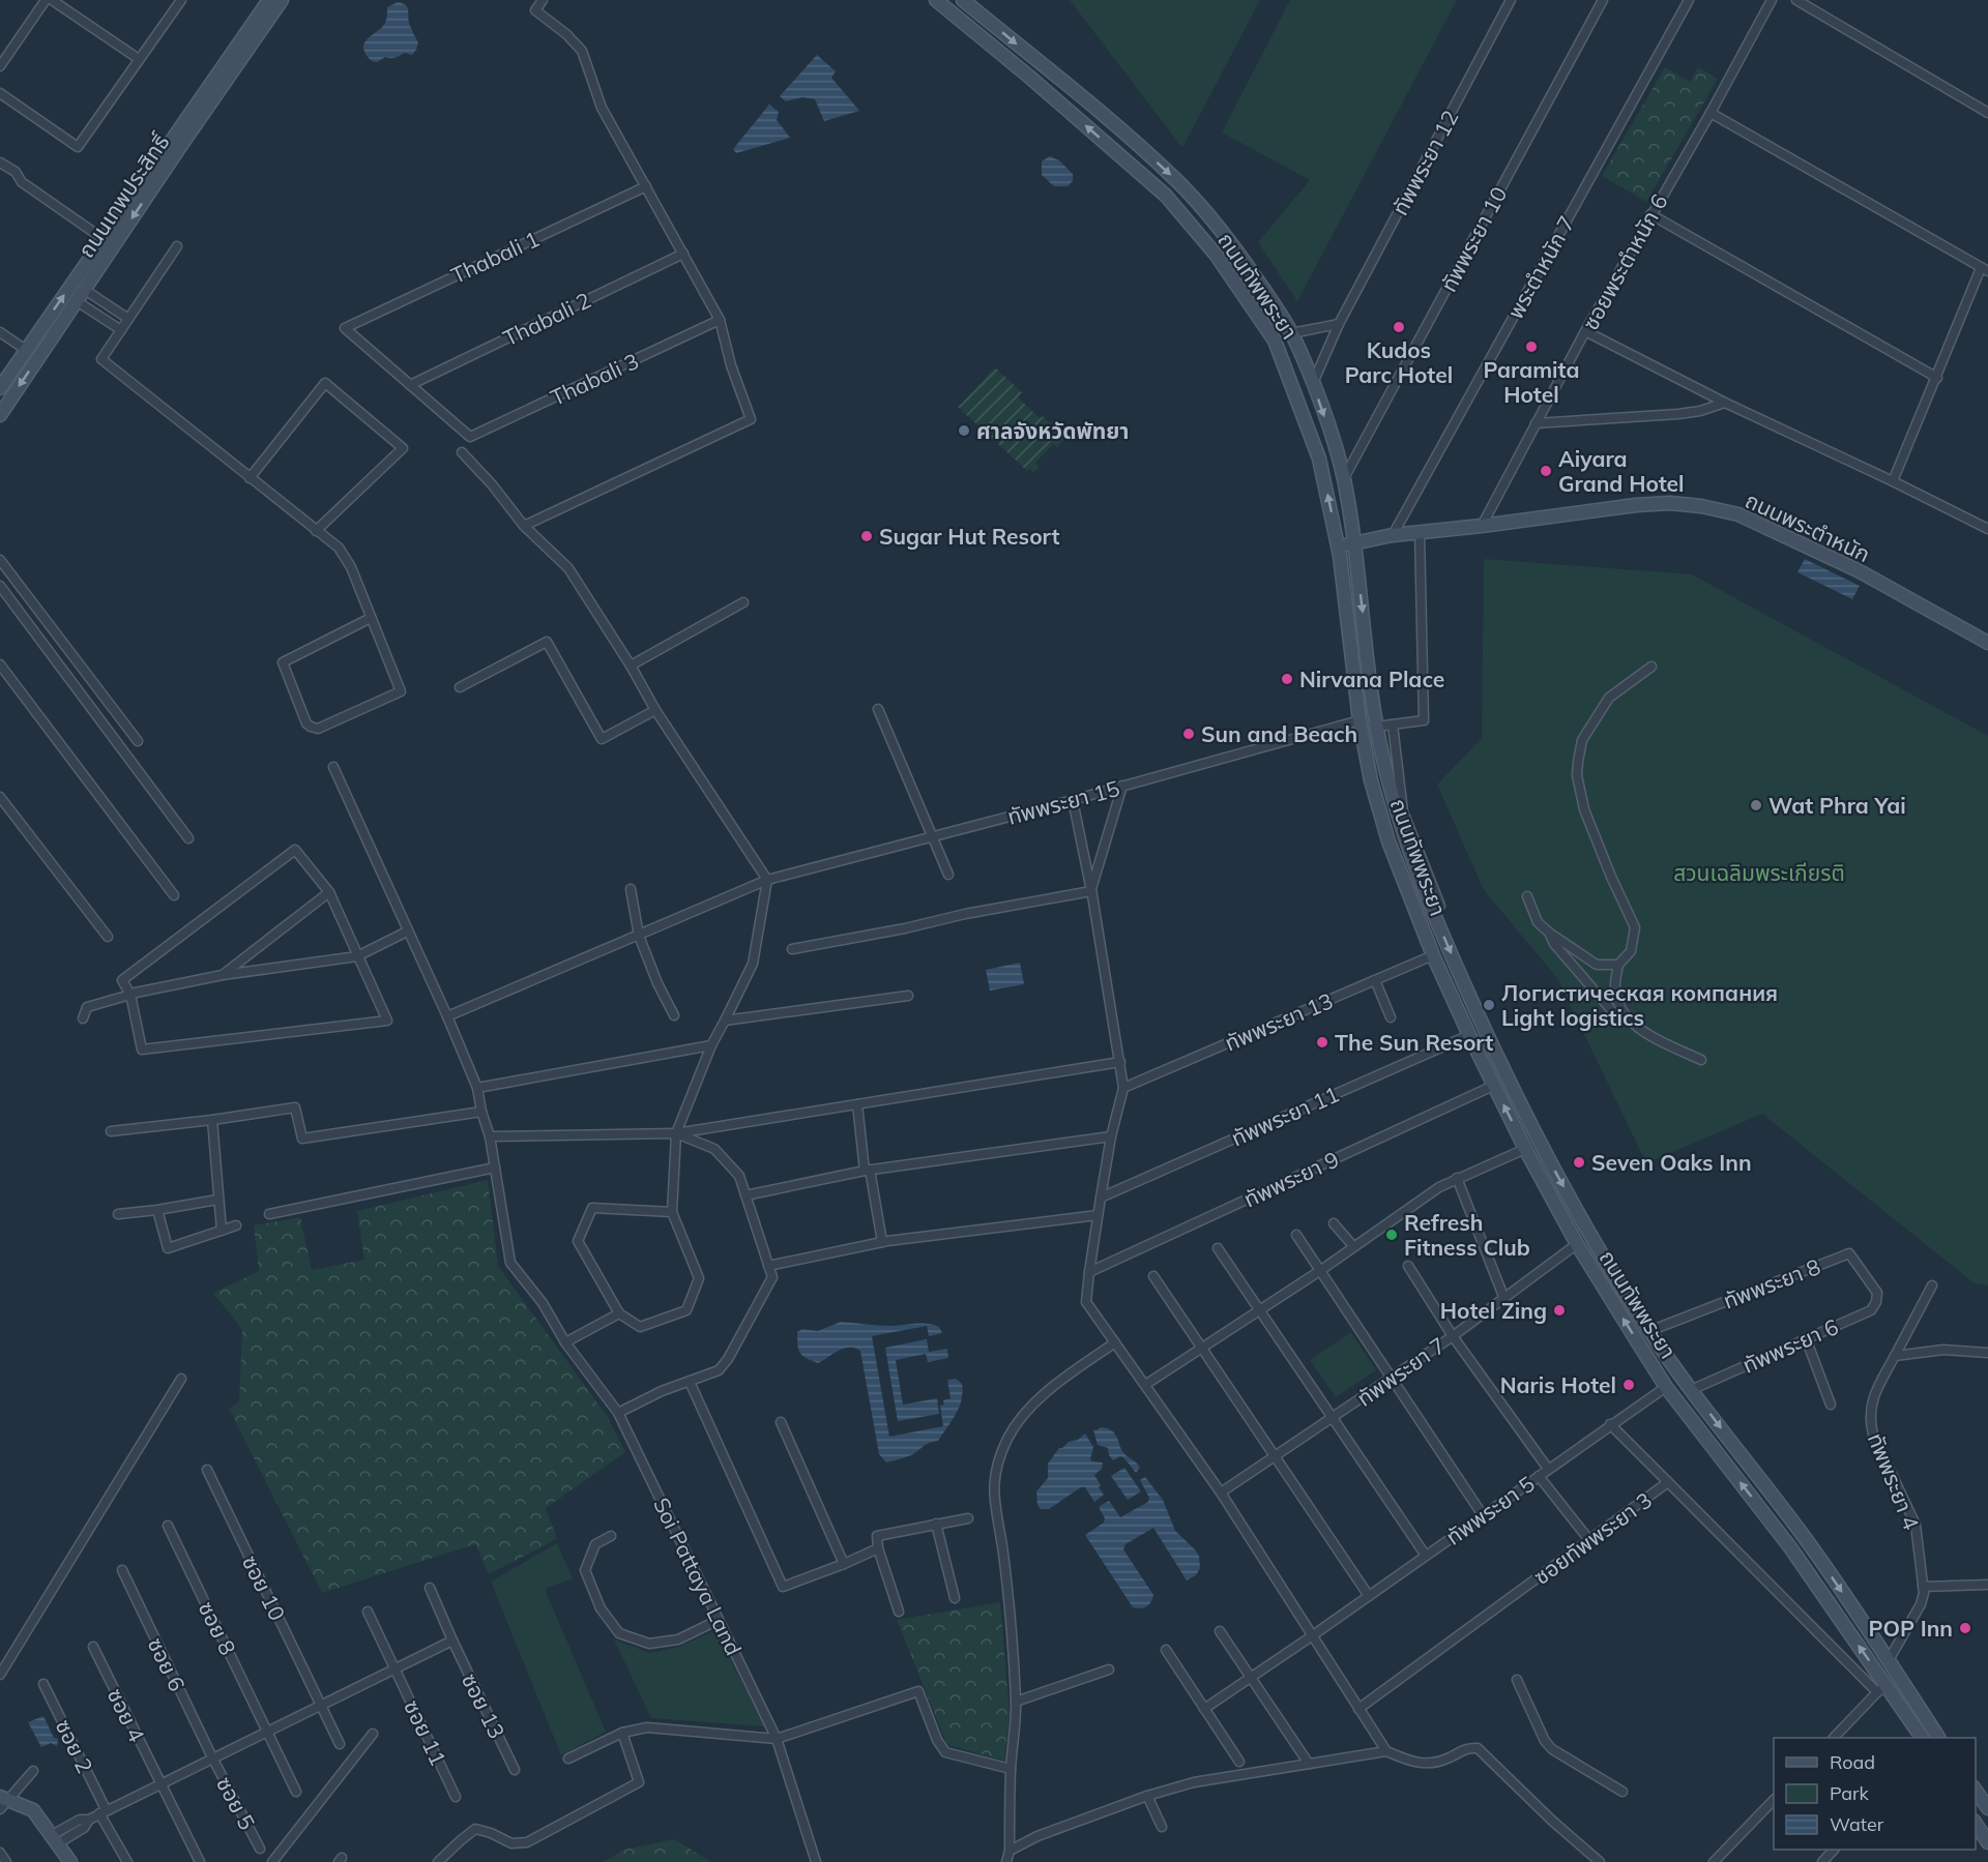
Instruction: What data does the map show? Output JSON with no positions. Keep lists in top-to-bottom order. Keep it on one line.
{"streets":{"main road":["ถนนเทพประสิทธิ์","ถนนทัพพระยา","ถนนพระตำหนัก"],"street":["ทัพพระยา 12","ทัพพระยา 10","Thabali 1","ซอยพระตำหนัก 6","พระตำหนัก 7","Thabali 2","Thabali 3","ทัพพระยา 15","ทัพพระยา 13","ทัพพระยา 11","ทัพพระยา 9","ทัพพระยา 8","ทัพพระยา 6","ทัพพระยา 7","ทัพพระยา 4","ทัพพระยา 5","ซอยทัพพระยา 3","Soi Pattaya Land","ซอย 10","ซอย 8","ซอย 6","ซอย 13","ซอย 4","ซอย 11","ซอย 2","ซอย 5"]},"crossings":[["ทัพพระยา 12","ถนนทัพพระยา"],["ทัพพระยา 10","ถนนทัพพระยา"],["Thabali 1","Thabali 2"],["Thabali 1","Thabali 3"],["ซอยพระตำหนัก 6","ถนนพระตำหนัก"],["พระตำหนัก 7","ถนนพระตำหนัก"],["ถนนทัพพระยา","ถนนพระตำหนัก"],["ถนนทัพพระยา","ทัพพระยา 15"],["ถนนทัพพระยา","ทัพพระยา 13"],["ถนนทัพพระยา","ทัพพระยา 11"],["ถนนทัพพระยา","ทัพพระยา 9"],["ถนนทัพพระยา","ทัพพระยา 8"],["ถนนทัพพระยา","ทัพพระยา 6"],["ถนนทัพพระยา","ทัพพระยา 7"],["ถนนทัพพระยา","ทัพพระยา 4"],["ถนนทัพพระยา","ทัพพระยา 5"],["ถนนทัพพระยา","ซอยทัพพระยา 3"],["Thabali 2","Thabali 3"],["ทัพพระยา 15","Soi Pattaya Land"],["ทัพพระยา 8","ทัพพระยา 6"],["ซอย 6","ซอย 5"]],"parks":["สวนเฉลิมพระเกียรติ"],"places":["Kudos Parc Hotel","Paramita Hotel","ศาลจังหวัดพัทยา","Aiyara Grand Hotel","Sugar Hut Resort","Nirvana Place","Sun and Beach","Wat Phra Yai","Логистическая компания Light logistics","The Sun Resort","Seven Oaks Inn","Refresh Fitness Club","Hotel Zing","Naris Hotel","POP Inn"],"legend":["Road","Park","Water"]}
